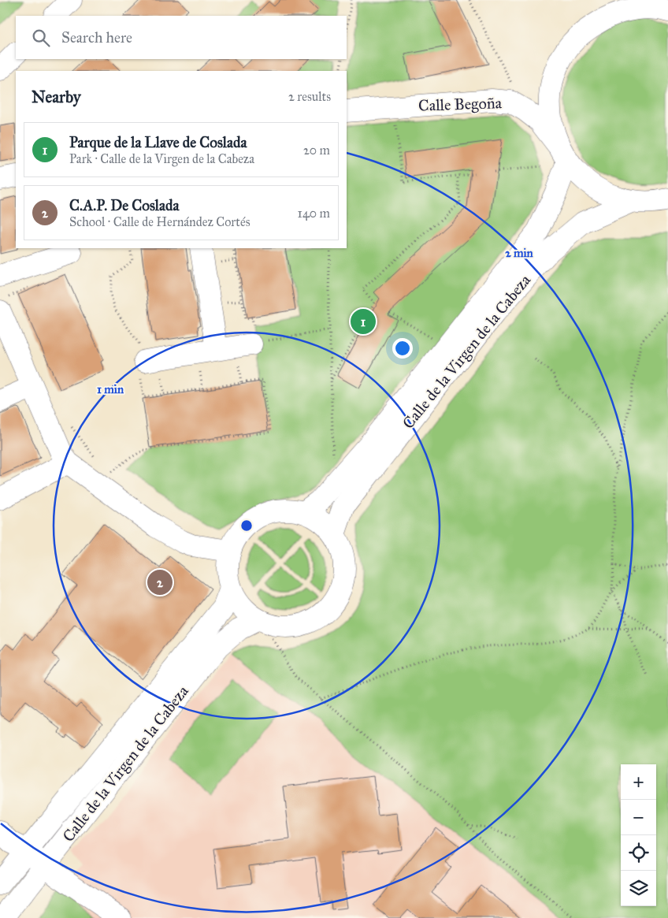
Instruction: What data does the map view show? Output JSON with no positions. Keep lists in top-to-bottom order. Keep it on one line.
{"streets":{"main road":["Calle Begoña","Calle de la Virgen de la Cabeza"]},"crossings":[["Calle Begoña","Calle de la Virgen de la Cabeza"]],"page":{"search":"Search here","heading":["Nearby","2 results"],"list":[{"mark":"1","name":"Parque de la Llave de Coslada","note":"Park · Calle de la Virgen de la Cabeza","value":"20 m"},{"mark":"2","name":"C.A.P. De Coslada","note":"School · Calle de Hernández Cortés","value":"140 m"}],"pins":["1","2"],"map_buttons":["+","−"]},"rings":["2 min","1 min"]}
